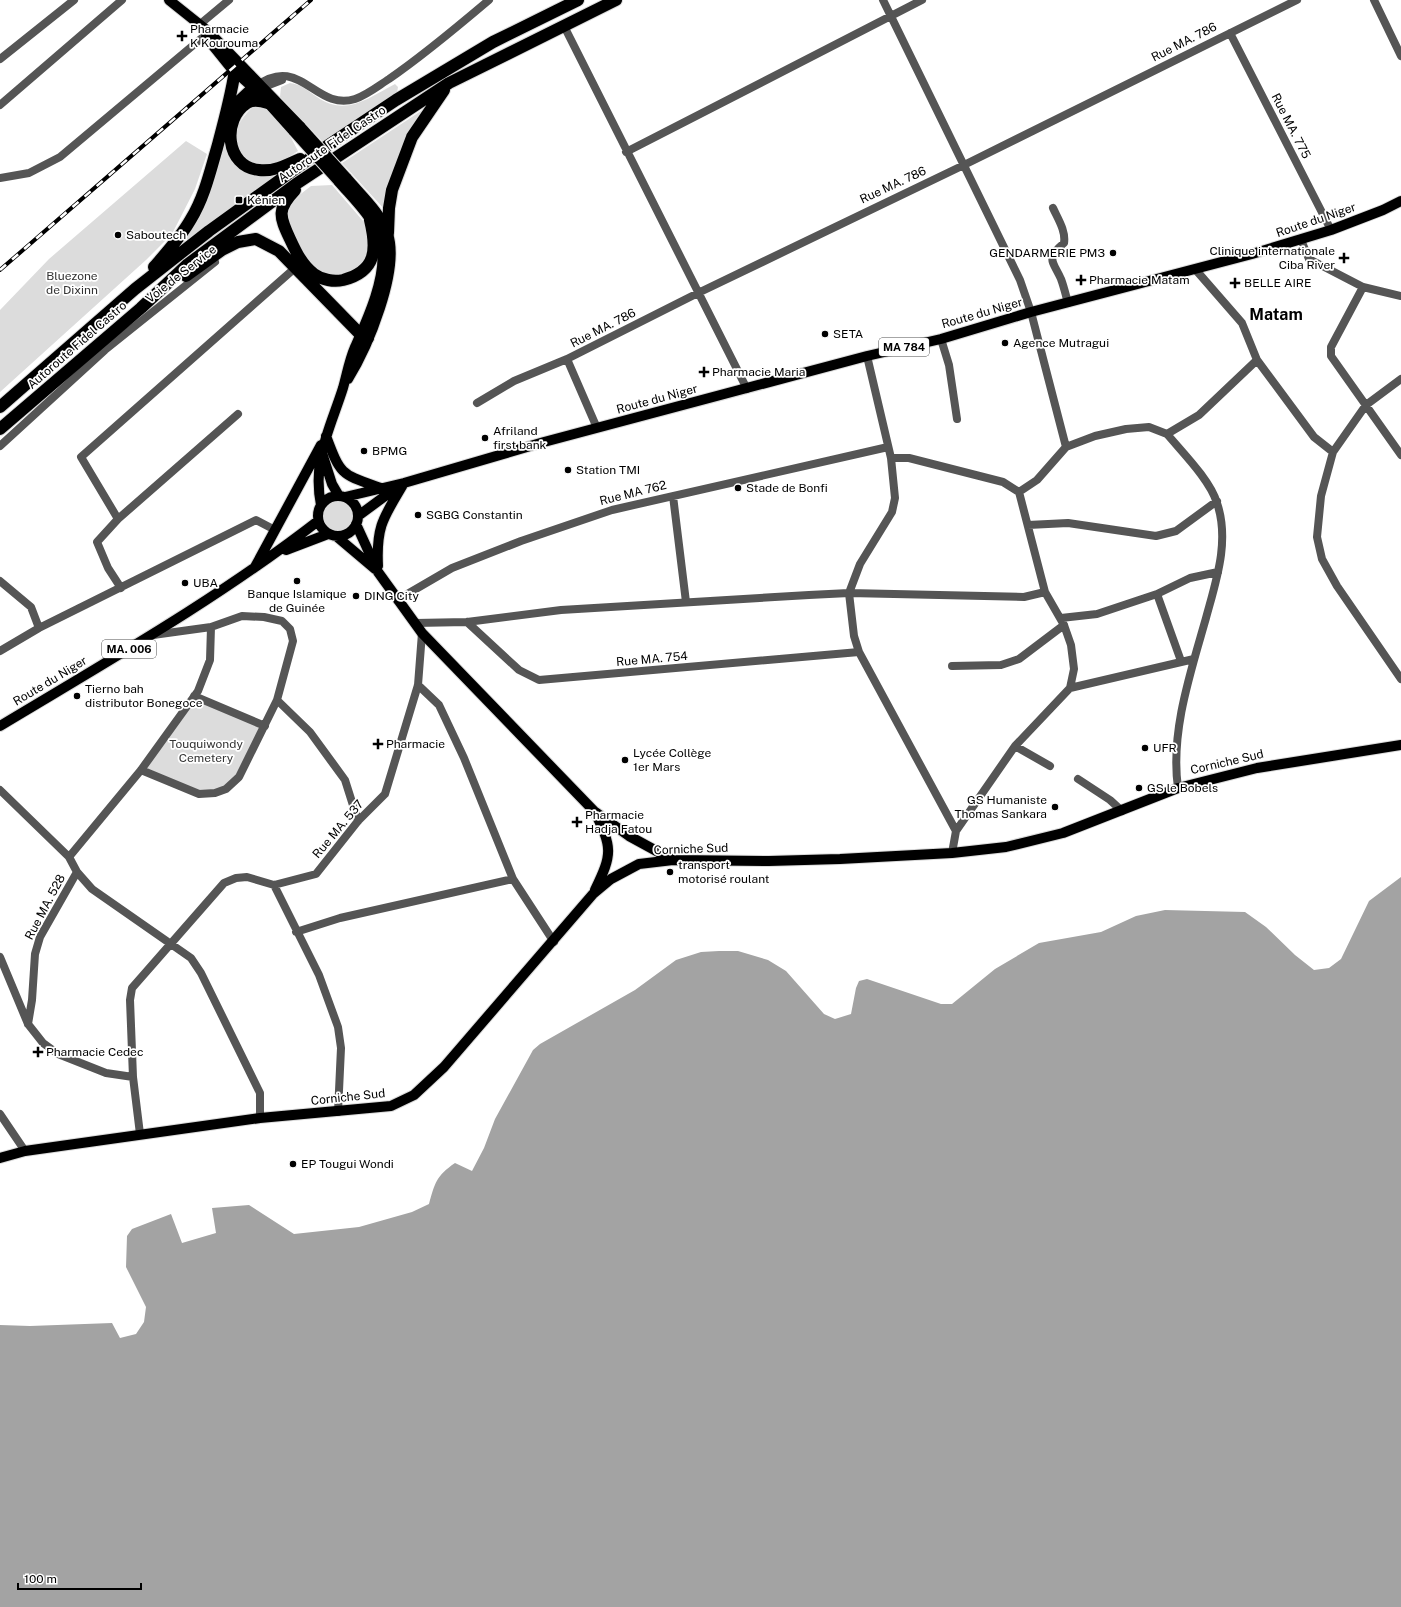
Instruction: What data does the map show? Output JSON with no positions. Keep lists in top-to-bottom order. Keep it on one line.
{"streets":{"highway":["Autoroute Fidel Castro"],"main road":["Route du Niger","MA 784","MA. 006","Corniche Sud"],"street":["Rue MA. 786","Rue MA. 775","Voie de Service","Rue MA 762","Rue MA. 754","Rue MA. 537","Rue MA. 528"]},"crossings":[["Rue MA. 786","Rue MA. 775"],["Rue MA. 786","Route du Niger"],["Rue MA. 775","Route du Niger"]],"districts":["Matam"],"parks":["Bluezone de Dixinn","Touquiwondy Cemetery"],"places":{"health":["Pharmacie K Kourouma","Clinique internationale Ciba River","Pharmacie Matam","BELLE AIRE","Pharmacie Maria","Pharmacie","Pharmacie Hadja Fatou","Pharmacie Cedec"],"transit":["Kénien"],"other":["Saboutech","GENDARMERIE PM3","SETA","Agence Mutragui","Afriland first bank","BPMG","Station TMI","Stade de Bonfi","SGBG Constantin","Banque Islamique de Guinée","UBA","DING City","Tierno bah distributor Bonegoce","UFR","Lycée Collège 1er Mars","GS le Bobels","GS Humaniste Thomas Sankara","transport motorisé roulant","EP Tougui Wondi"]},"scale_bar":"100 m"}
